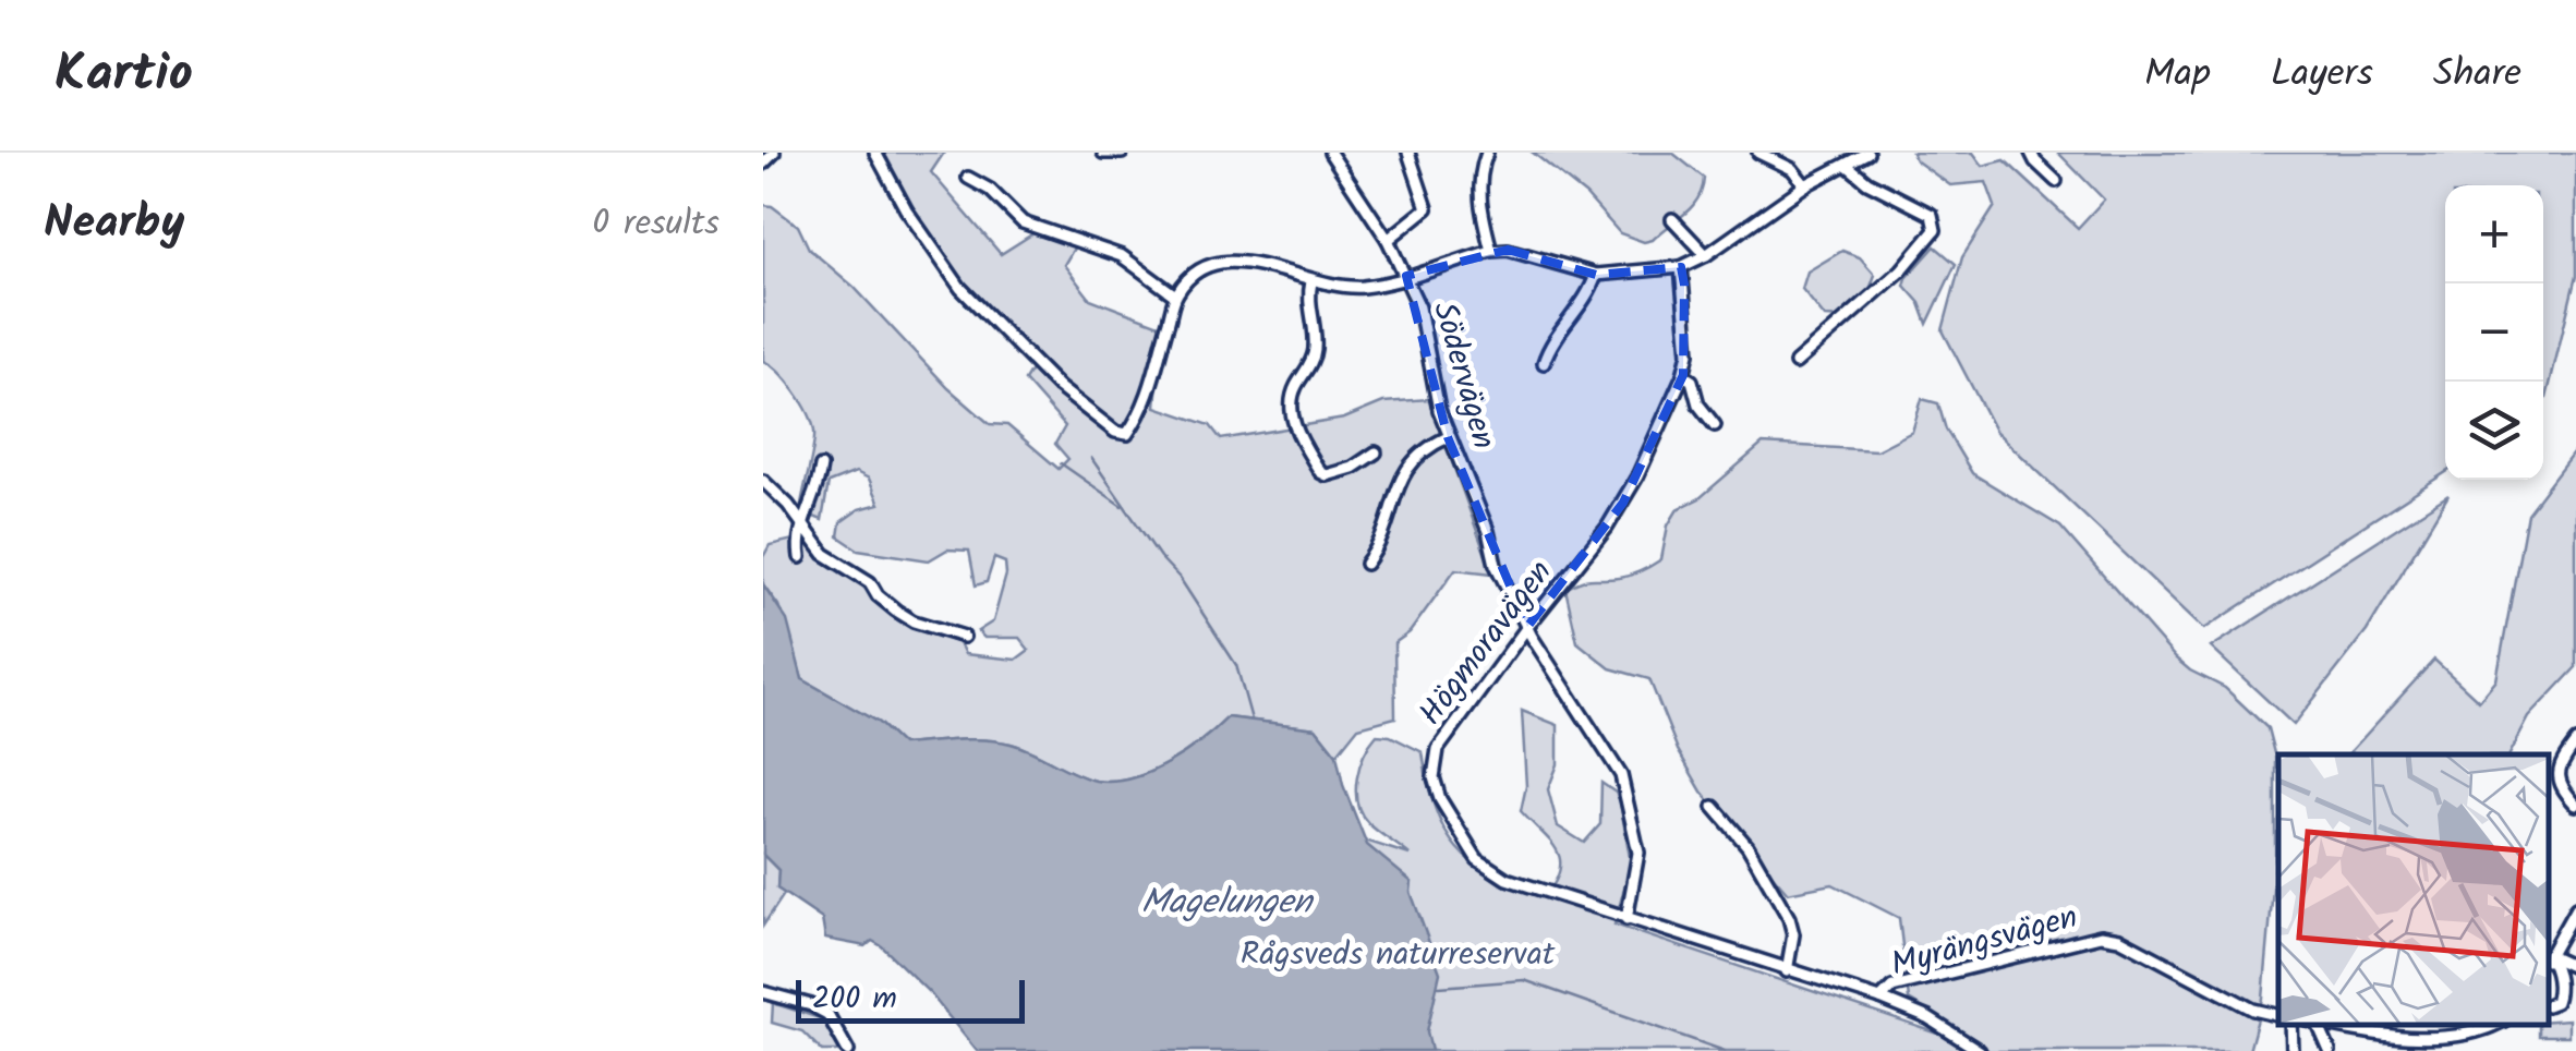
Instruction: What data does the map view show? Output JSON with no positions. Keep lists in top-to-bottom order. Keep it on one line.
{"streets":{"street":["Södervägen","Högmoravägen","Myrängsvägen"]},"crossings":[["Södervägen","Högmoravägen"],["Högmoravägen","Myrängsvägen"]],"water":["Magelungen"],"parks":["Rågsveds naturreservat"],"scale_bar":"200 m","page":{"header":"Kartio","nav":["Map","Layers","Share"],"heading":["Nearby","0 results"],"map_buttons":["+","−"],"scale":"200 m"}}
